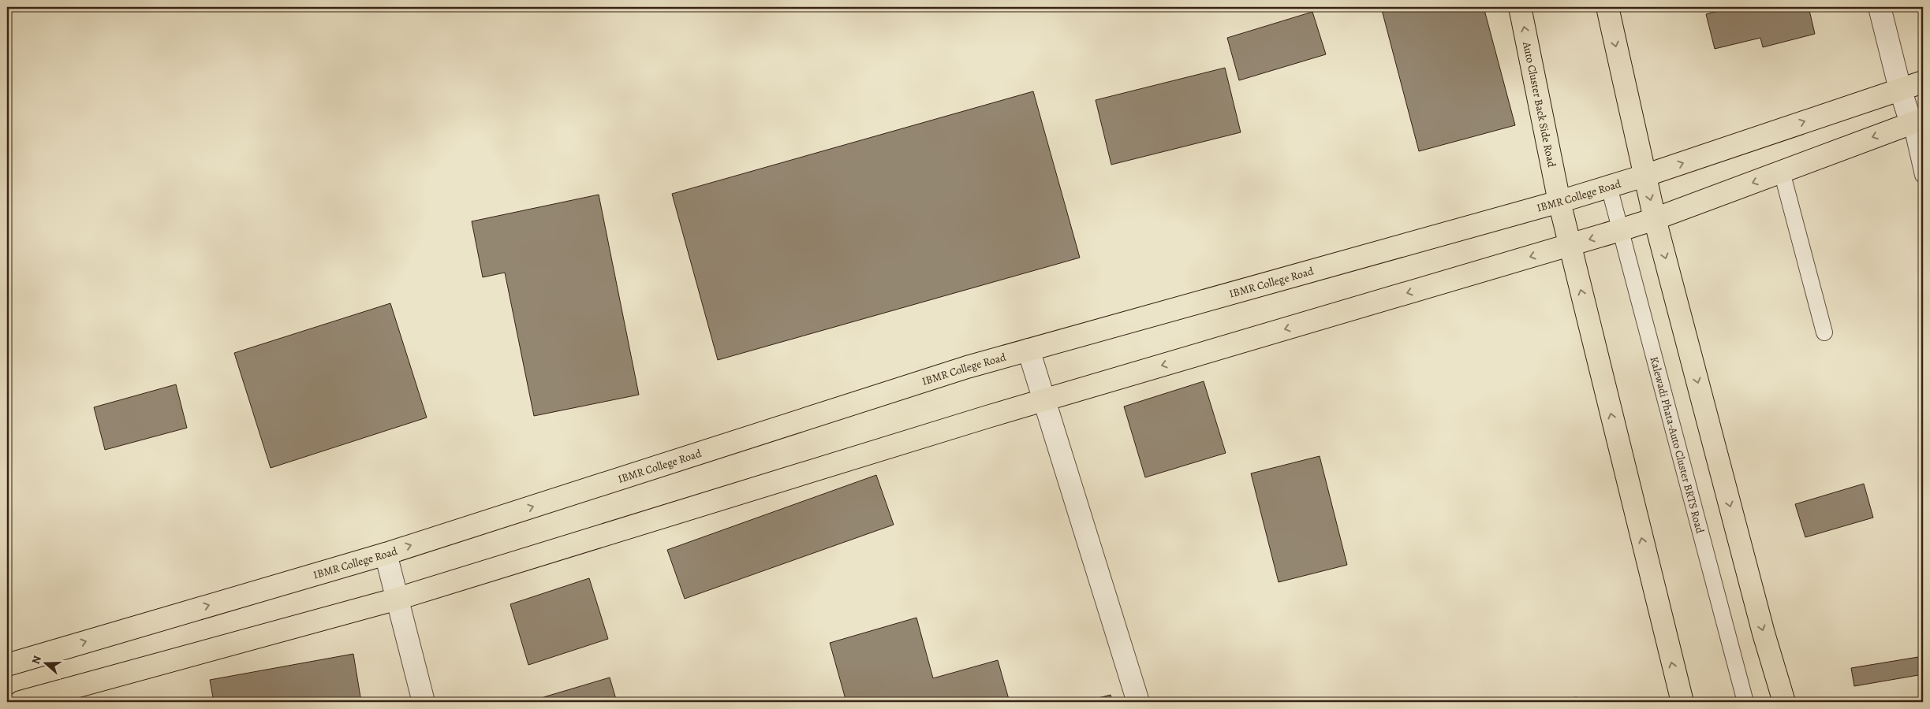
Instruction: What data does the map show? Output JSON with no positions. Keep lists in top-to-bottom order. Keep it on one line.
{"streets":{"main road":["Auto Cluster Back Side Road","IBMR College Road"],"lane":["Kalewadi Phata-Auto Cluster BRTS Road"]},"crossings":[["Auto Cluster Back Side Road","IBMR College Road"],["IBMR College Road","Kalewadi Phata-Auto Cluster BRTS Road"]],"north":"left"}
